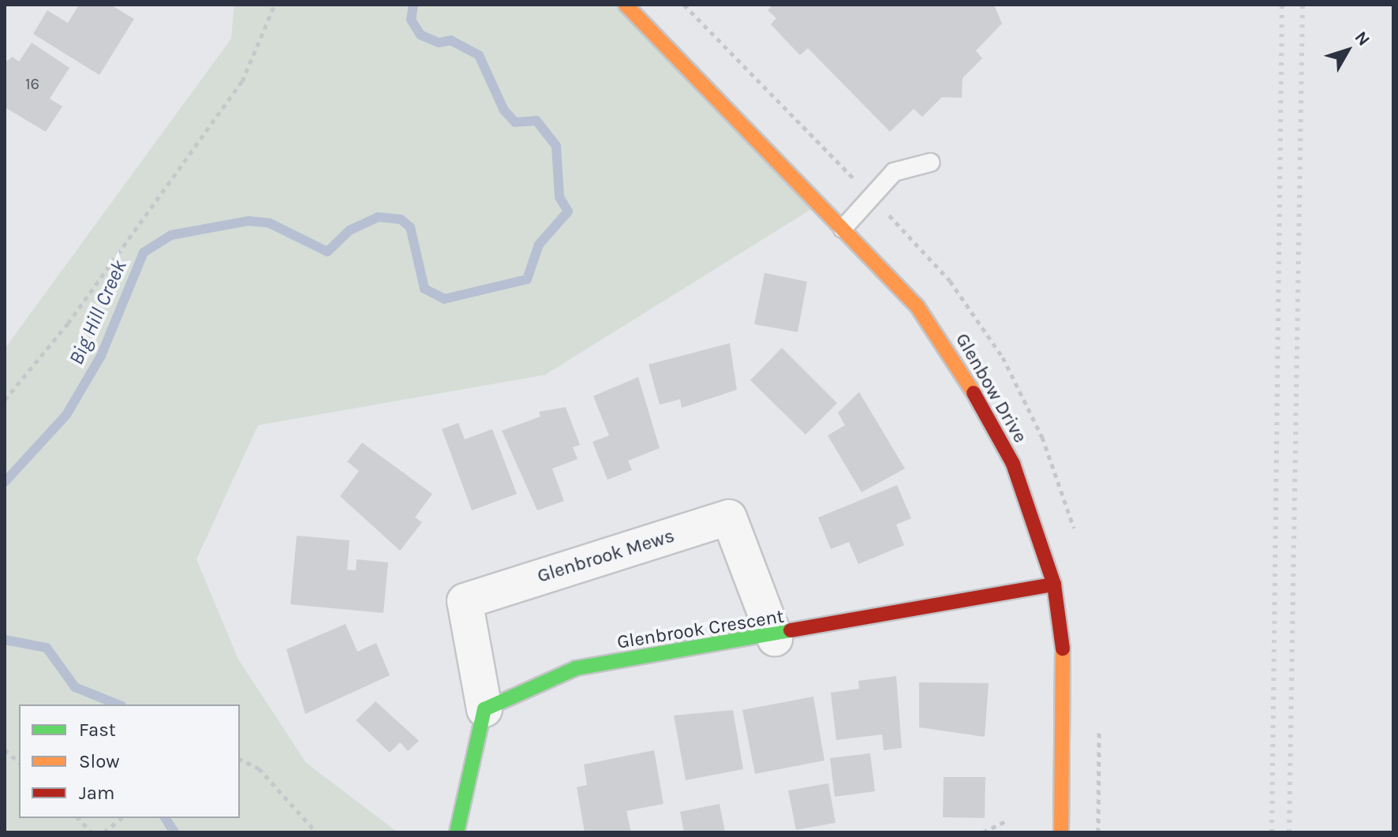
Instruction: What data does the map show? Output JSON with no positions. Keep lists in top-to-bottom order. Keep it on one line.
{"streets":{"street":["Glenbow Drive","Glenbrook Mews","Glenbrook Crescent"]},"crossings":[["Glenbow Drive","Glenbrook Crescent"],["Glenbrook Mews","Glenbrook Crescent"]],"water":["Big Hill Creek"],"house_numbers":["16"],"legend":["Fast","Slow","Jam"],"north":"top right"}
